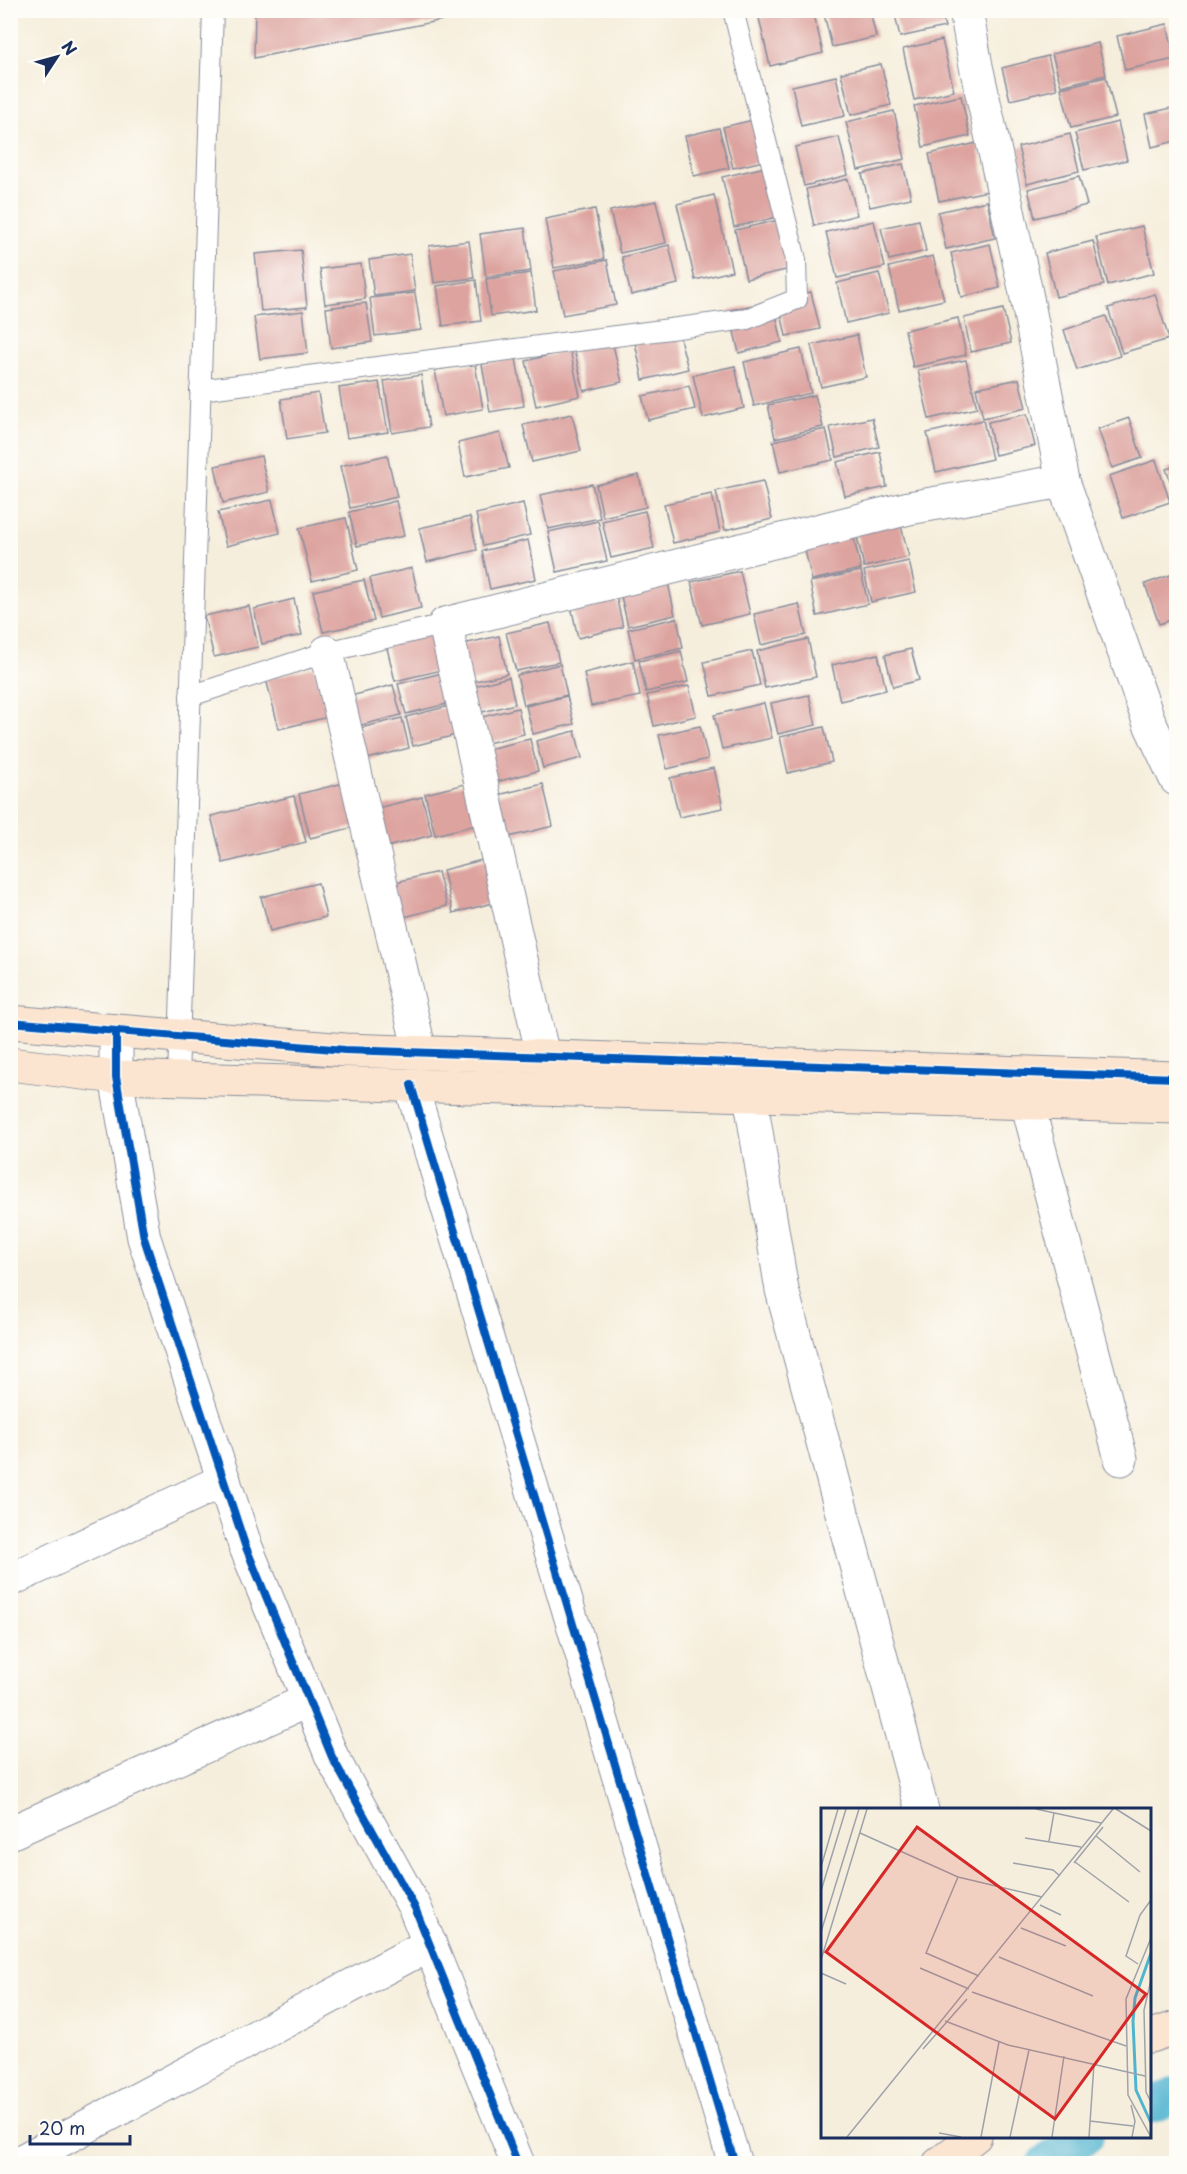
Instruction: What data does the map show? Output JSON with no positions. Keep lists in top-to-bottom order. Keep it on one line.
{"scale_bar":"20 m","north":"top right"}
